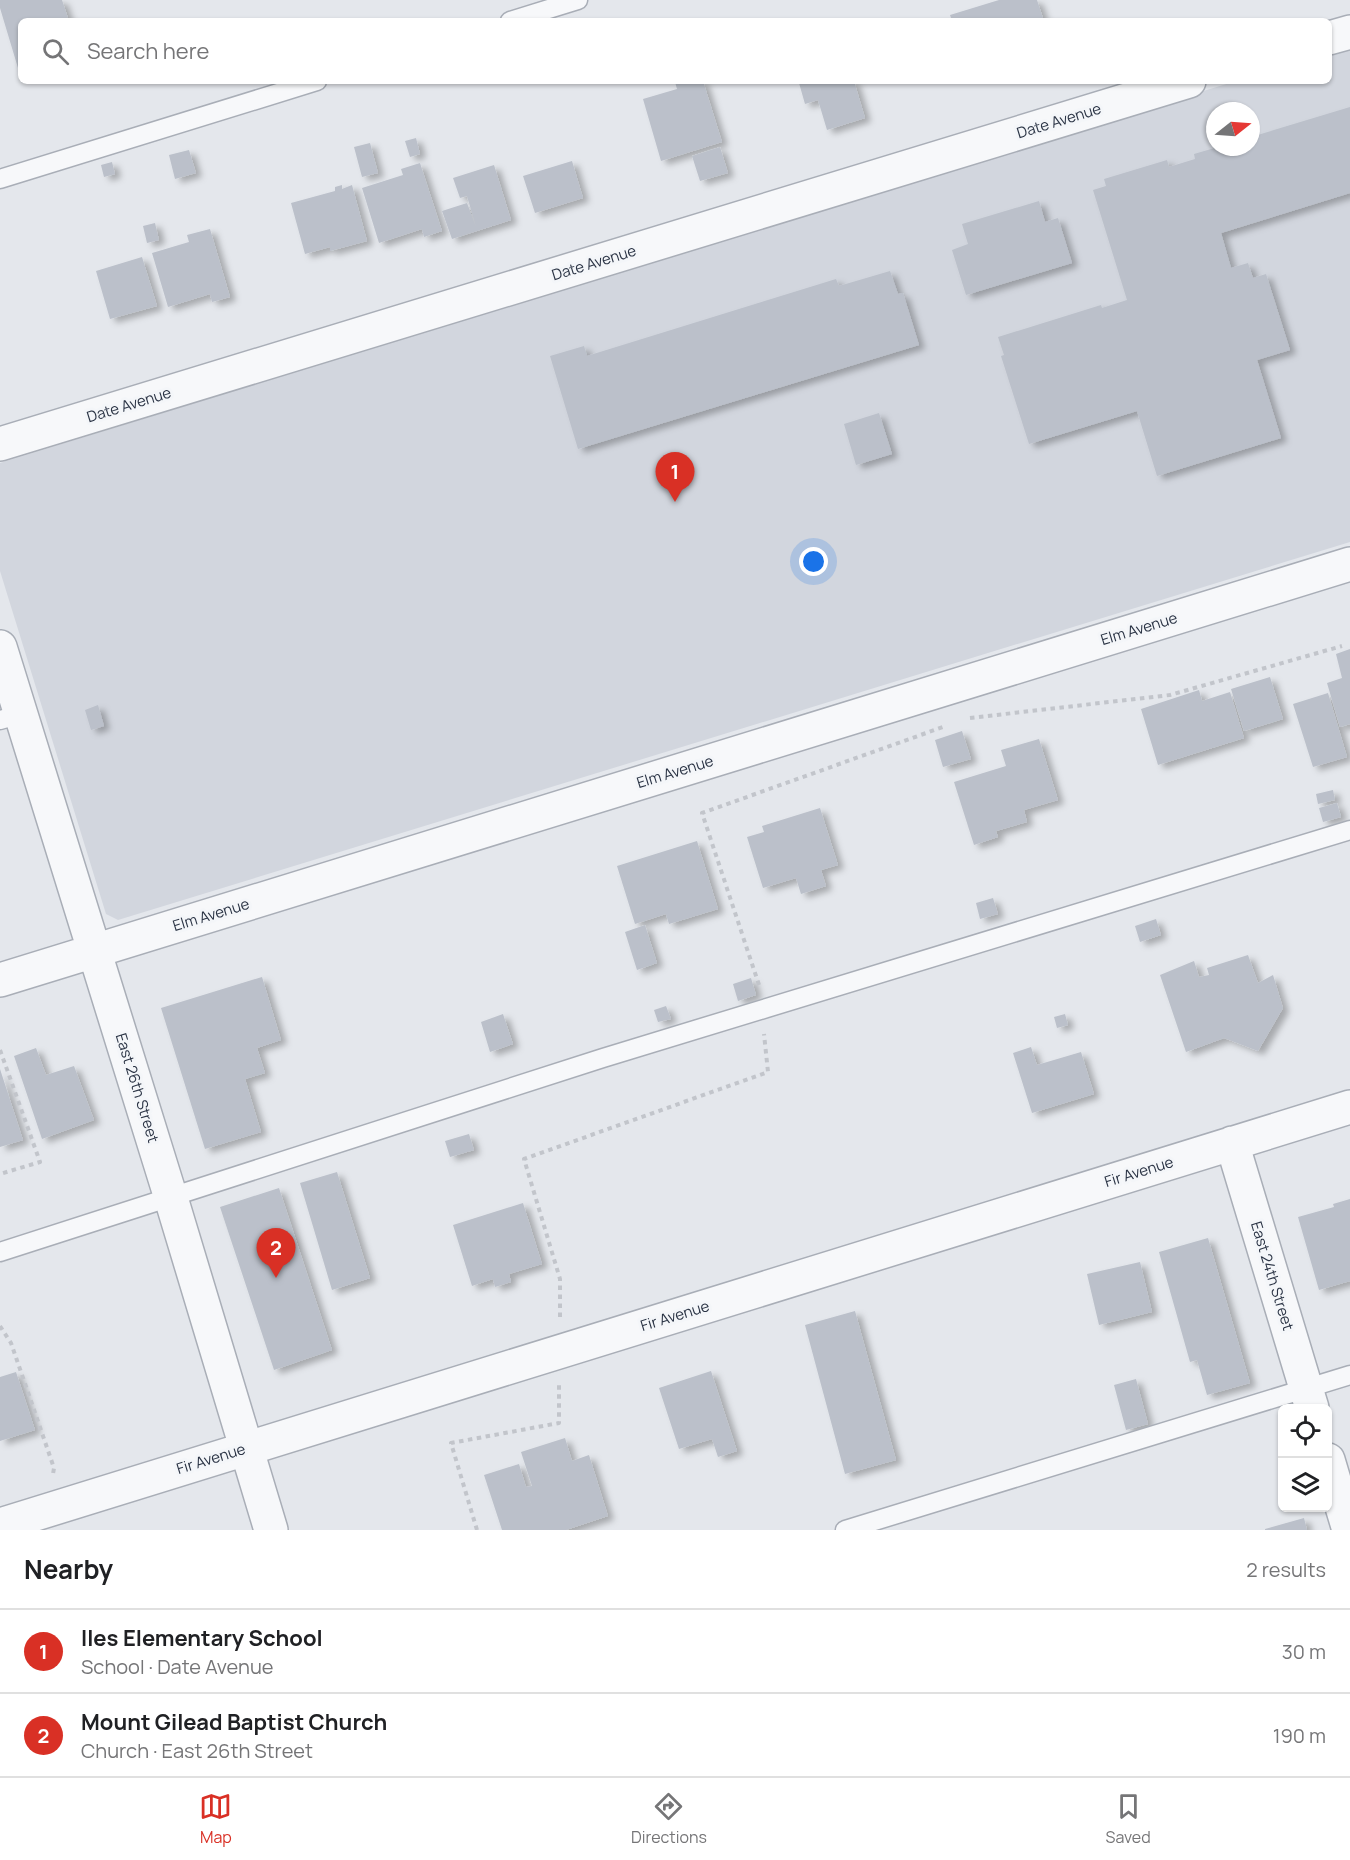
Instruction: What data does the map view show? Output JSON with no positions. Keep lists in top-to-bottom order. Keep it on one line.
{"streets":{"street":["Date Avenue","Elm Avenue","East 26th Street","Fir Avenue","East 24th Street"]},"crossings":[["Elm Avenue","East 26th Street"],["East 26th Street","Fir Avenue"],["Fir Avenue","East 24th Street"]],"north":"right","page":{"search":"Search here","pins":["1","2"],"heading":["Nearby","2 results"],"list":[{"mark":"1","name":"Iles Elementary School","note":"School · Date Avenue","value":"30 m"},{"mark":"2","name":"Mount Gilead Baptist Church","note":"Church · East 26th Street","value":"190 m"}],"nav":["Map","Directions","Saved"]}}
